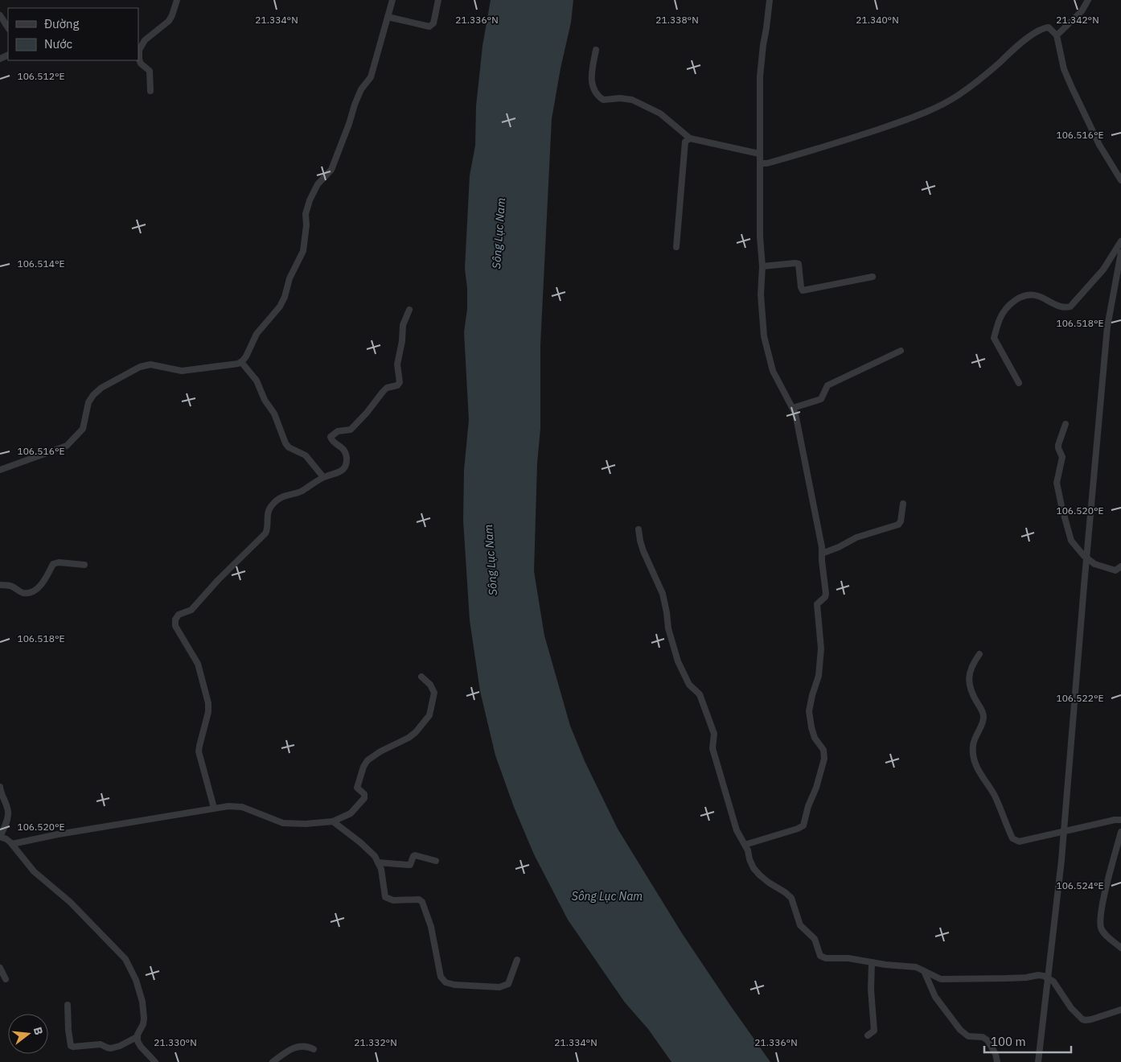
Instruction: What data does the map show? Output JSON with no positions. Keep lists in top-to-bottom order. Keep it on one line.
{"water":["Sông Lục Nam"],"legend":["Đường","Nước"],"scale_bar":"100 m","north":"right","coordinates":["21.334°N","21.336°N","21.338°N","21.340°N","21.342°N","106.512°E","106.516°E","106.514°E","106.518°E","106.520°E","106.522°E","106.524°E","21.330°N","21.332°N"]}
